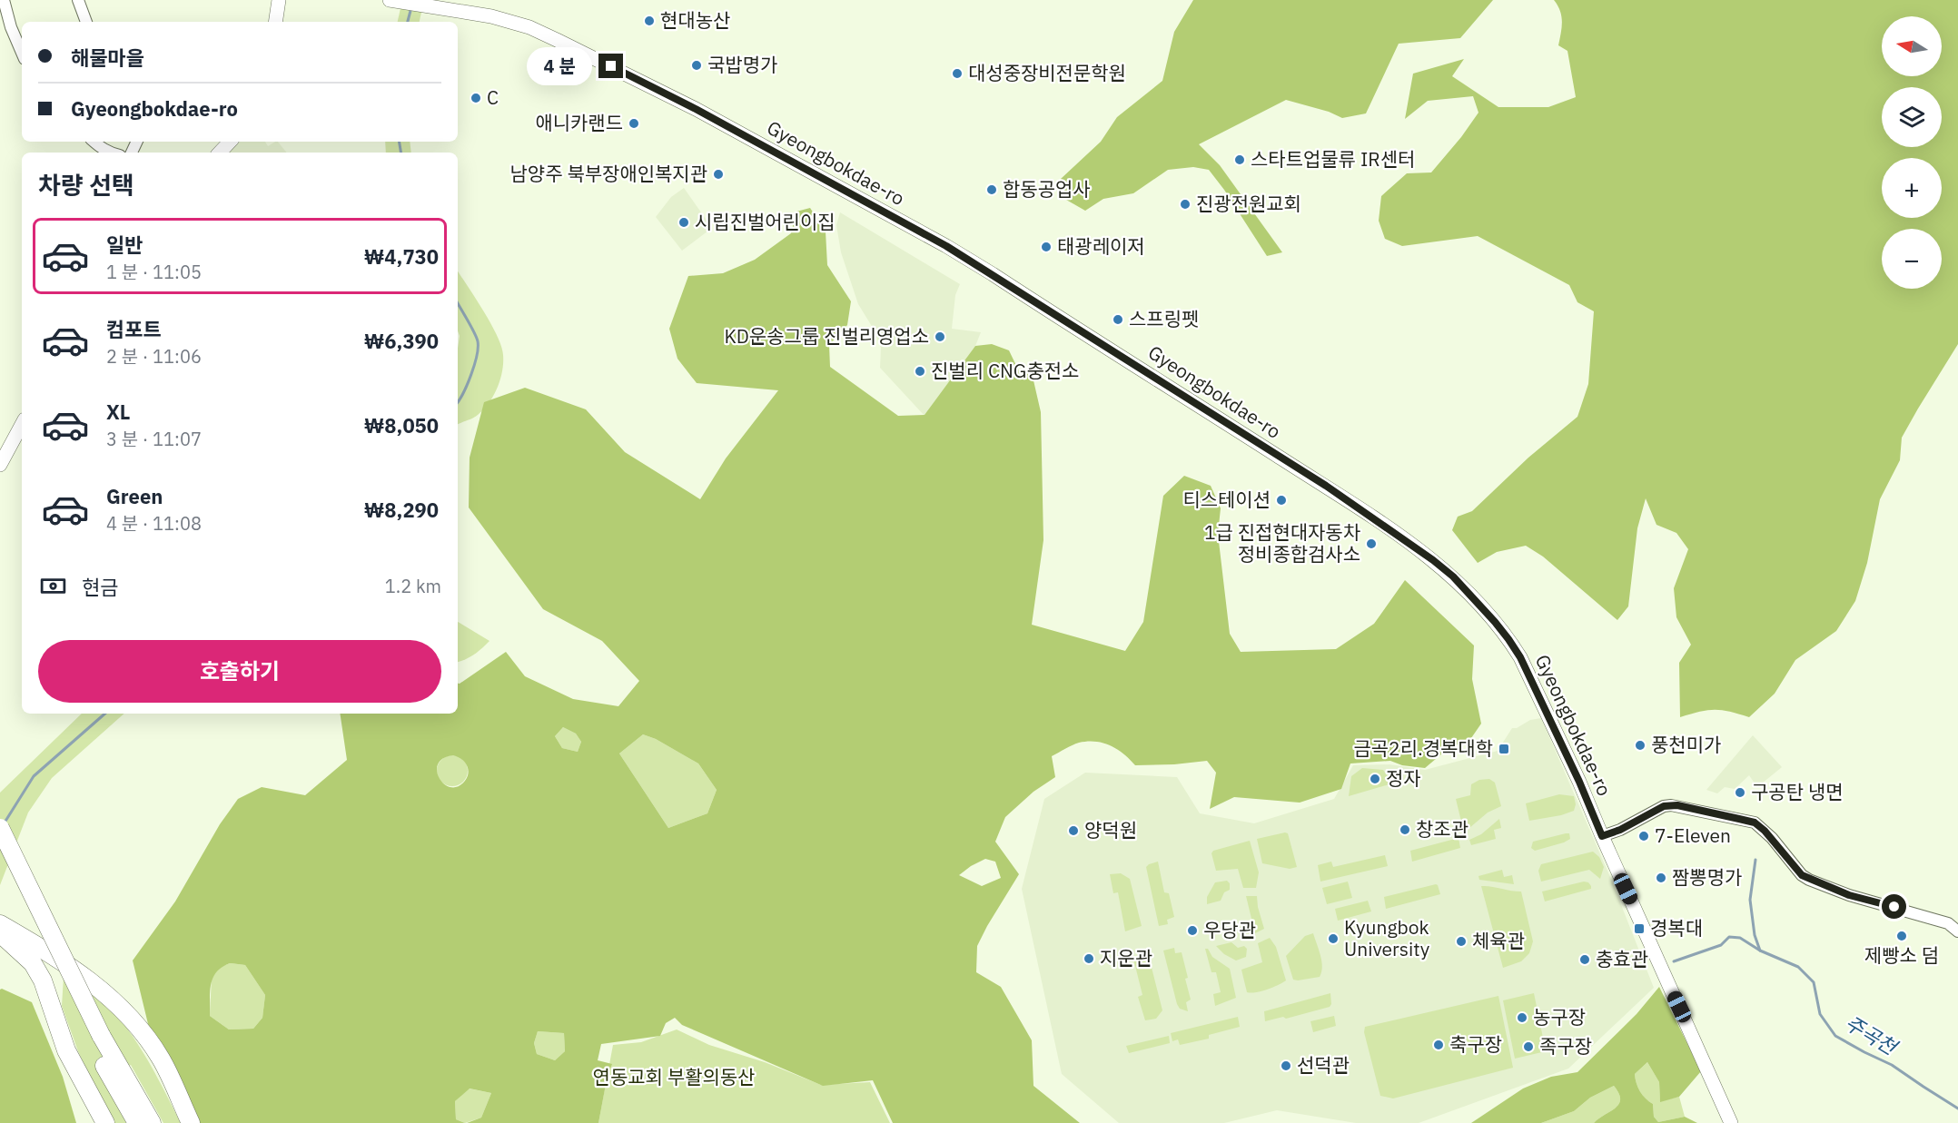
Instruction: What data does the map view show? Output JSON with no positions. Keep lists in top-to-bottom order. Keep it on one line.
{"streets":{"street":["Gyeongbokdae-ro"]},"water":["주곡천"],"parks":["연동교회 부활의동산"],"places":{"other":["현대농산","국밥명가","대성중장비전문학원","C","애니카랜드","스타트업물류 IR센터","남양주 북부장애인복지관","합동공업사","진광전원교회","시립진벌어린이집","태광레이저","스프링펫","KD운송그룹 진벌리영업소","진벌리 CNG충전소","티스테이션","1급 진접현대자동차 정비종합검사소","풍천미가","정자","구공탄 냉면","창조관","양덕원","7-Eleven","짬뽕명가","우당관","제빵소 덤","Kyungbok University","체육관","지운관","충효관","농구장","축구장","족구장","선덕관"],"transit":["금곡2리.경복대학","경복대"]},"north":"left","page":{"map_buttons":["+","−"],"banner":["해물마을","Gyeongbokdae-ro"],"bubble":"4 분","heading":"차량 선택","list":[{"name":"일반","note":"1 분 · 11:05","value":"₩4,730"},{"name":"컴포트","note":"2 분 · 11:06","value":"₩6,390"},{"name":"XL","note":"3 분 · 11:07","value":"₩8,050"},{"name":"Green","note":"4 분 · 11:08","value":"₩8,290"}],"pay":["현금","1.2 km"],"buttons":"호출하기"}}
